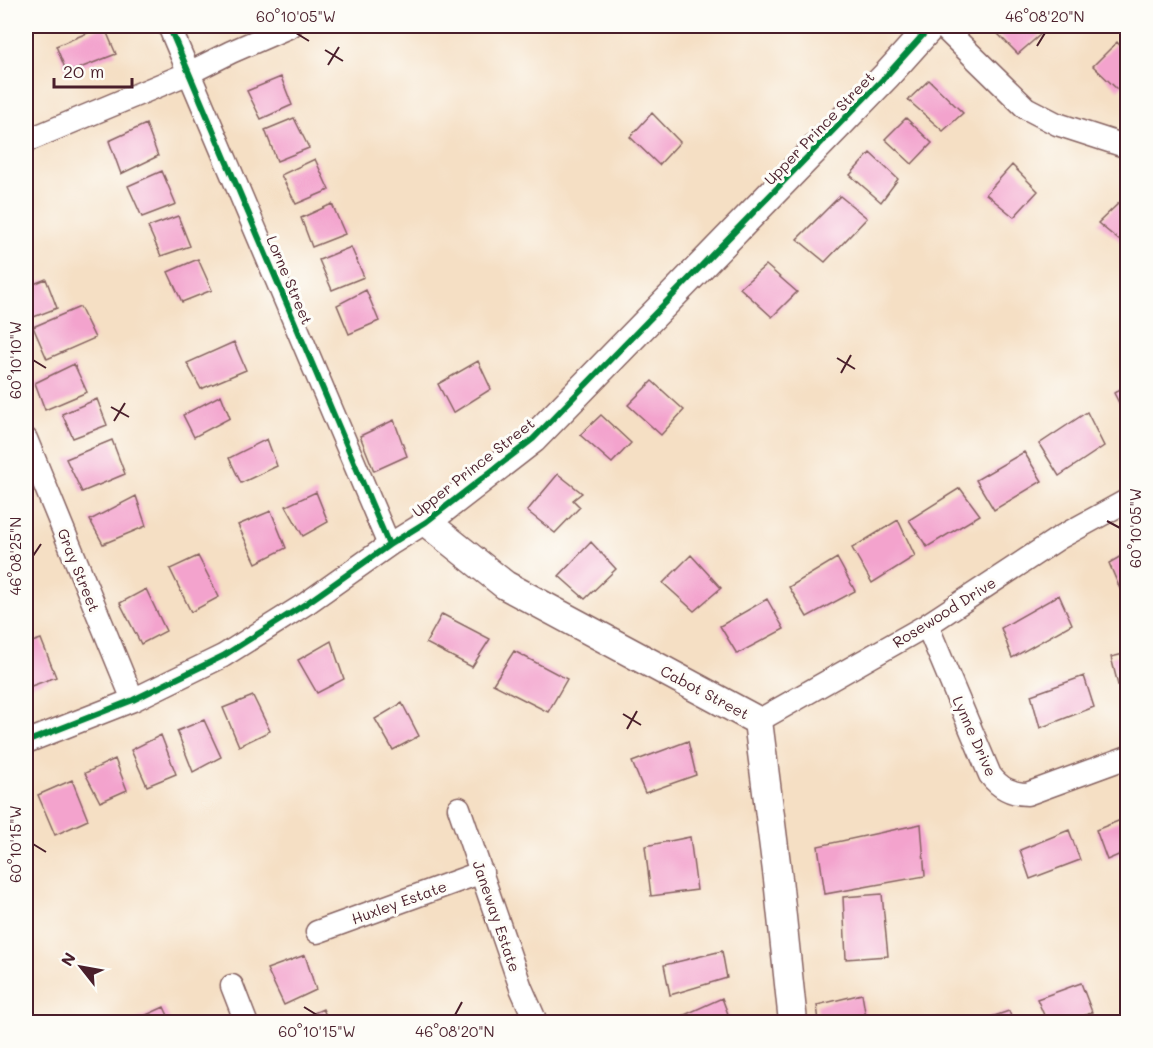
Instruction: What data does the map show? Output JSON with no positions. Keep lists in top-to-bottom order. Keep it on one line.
{"streets":{"street":["Upper Prince Street","Lorne Street","Gray Street","Rosewood Drive","Cabot Street","Lynne Drive","Huxley Estate","Janeway Estate"]},"crossings":[["Upper Prince Street","Lorne Street"],["Upper Prince Street","Gray Street"],["Upper Prince Street","Cabot Street"],["Rosewood Drive","Cabot Street"],["Rosewood Drive","Lynne Drive"],["Huxley Estate","Janeway Estate"]],"scale_bar":"20 m","north":"top left","coordinates":["60°10'05\"W","46°08'20\"N","60°10'10\"W","46°08'25\"N","60°10'15\"W"]}
